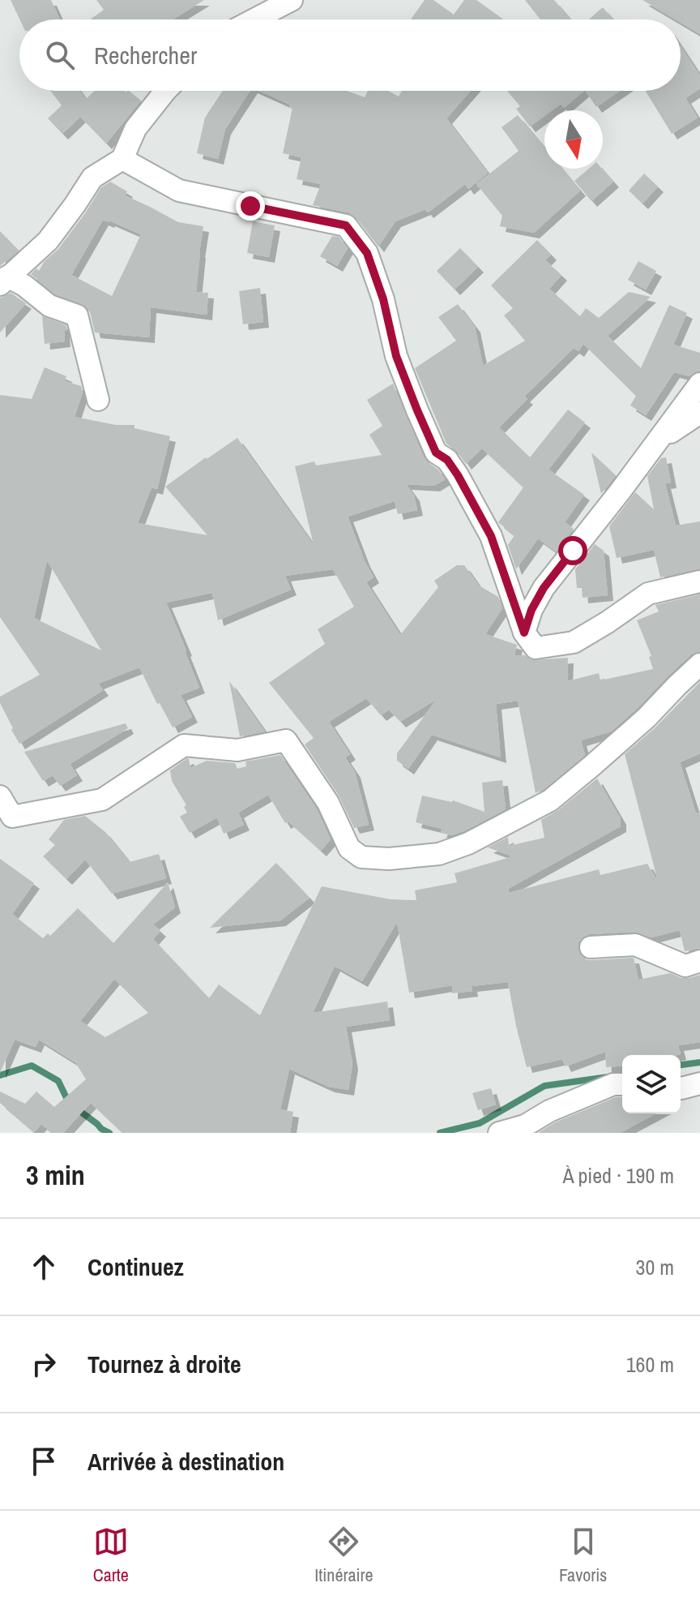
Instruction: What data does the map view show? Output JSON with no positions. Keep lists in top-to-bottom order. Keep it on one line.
{"north":"bottom","page":{"search":"Rechercher","heading":["3 min","À pied · 190 m"],"list":[["Continuez","30 m"],["Tournez à droite","160 m"],"Arrivée à destination"],"nav":["Carte","Itinéraire","Favoris"]}}
